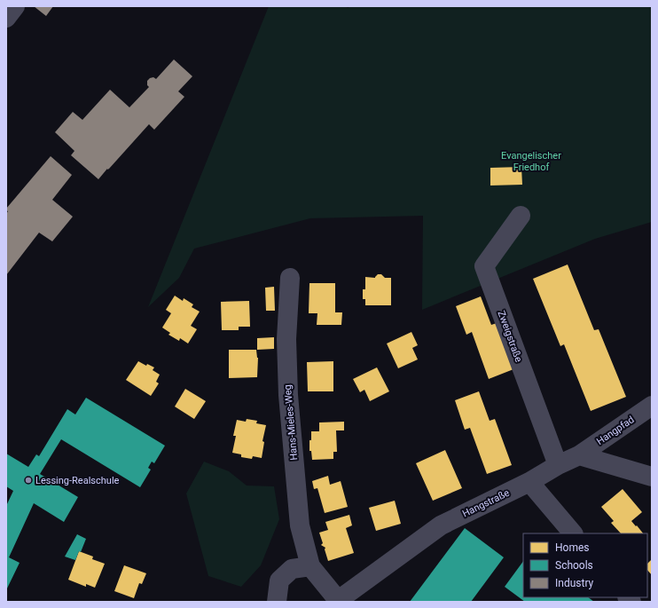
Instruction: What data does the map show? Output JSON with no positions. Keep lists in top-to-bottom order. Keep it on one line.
{"streets":{"street":["Zweigstraße","Hans-Mieles-Weg","Hangpfad","Hangstraße"]},"crossings":[["Zweigstraße","Hangstraße"],["Hans-Mieles-Weg","Hangstraße"],["Hangpfad","Hangstraße"]],"parks":["Evangelischer Friedhof"],"places":["Lessing-Realschule"],"legend":["Homes","Schools","Industry"]}
